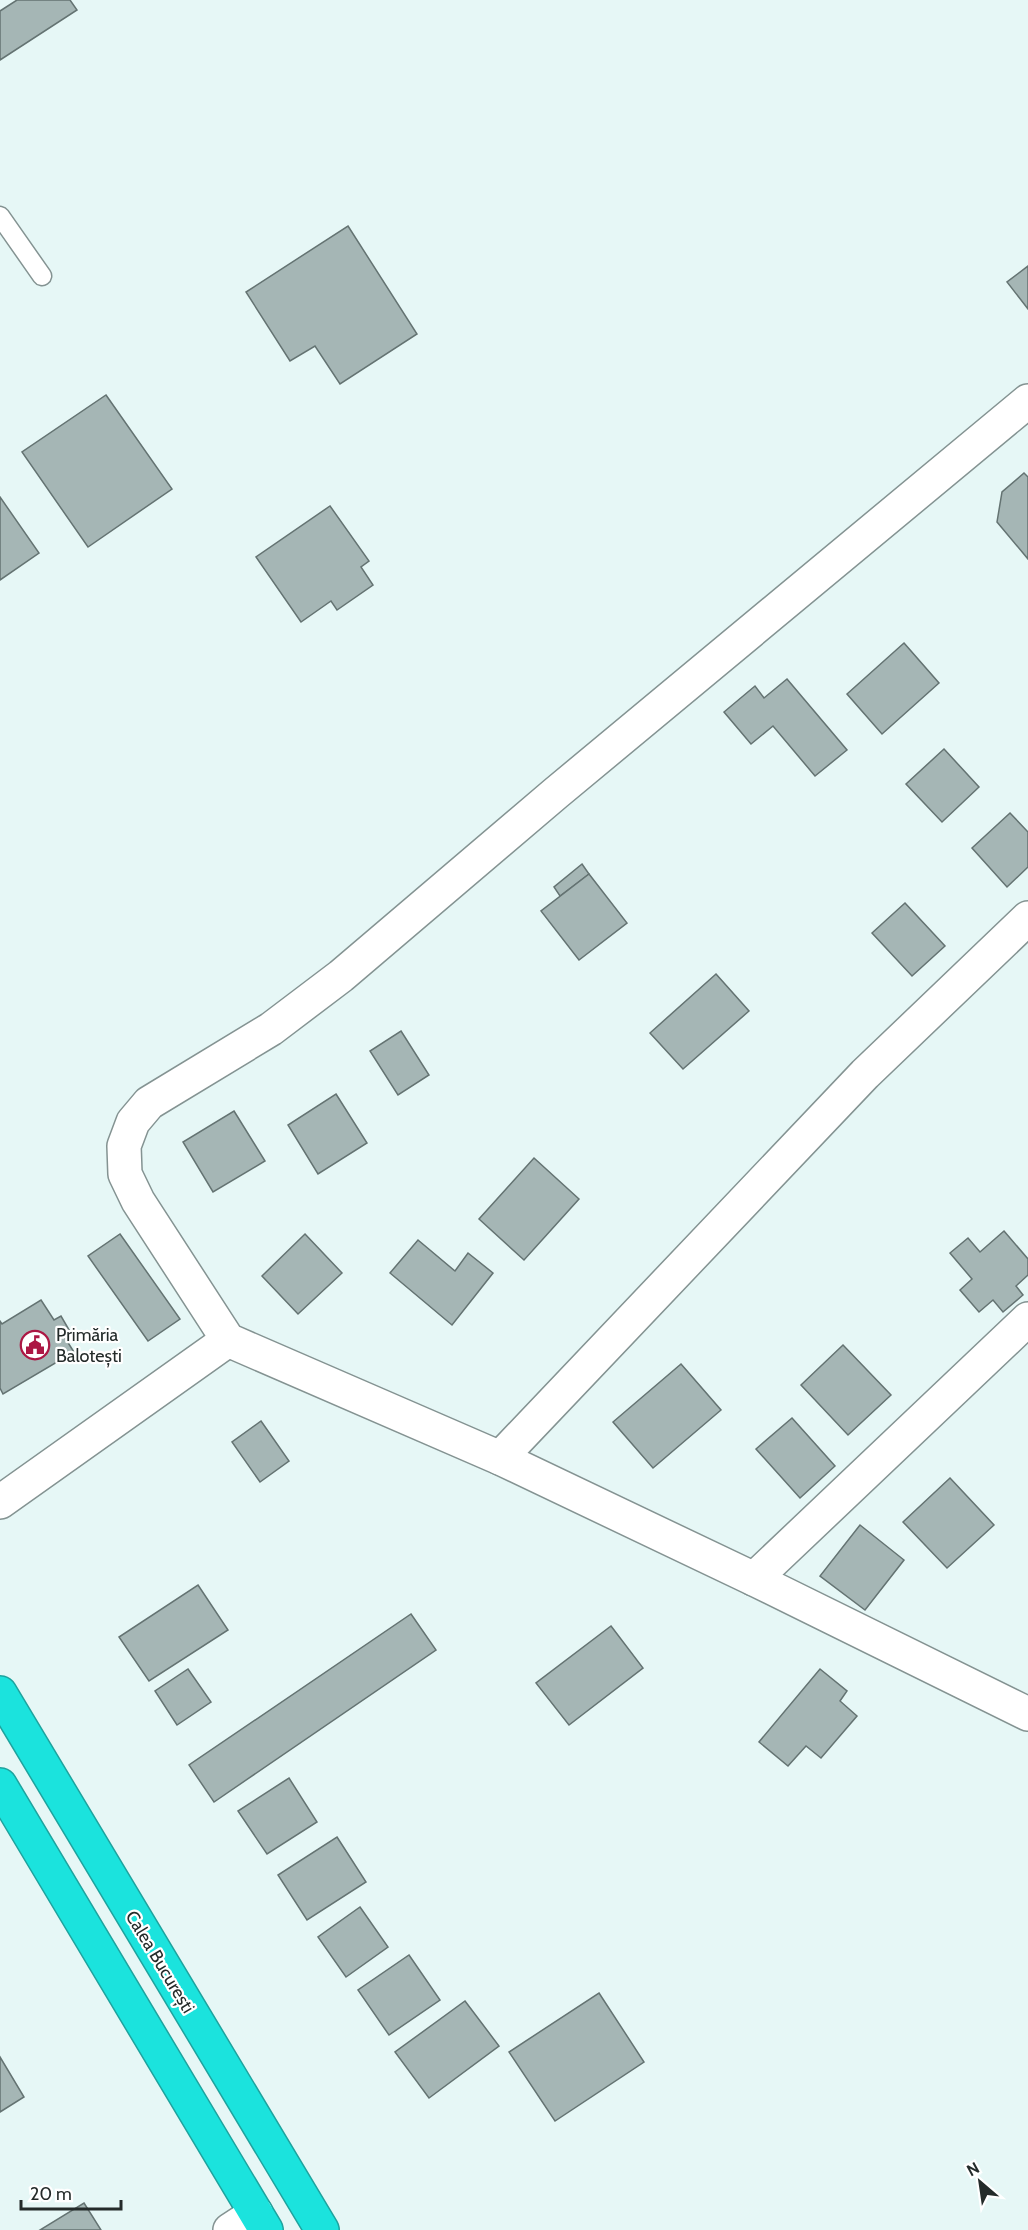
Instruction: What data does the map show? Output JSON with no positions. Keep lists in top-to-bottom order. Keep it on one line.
{"streets":{"highway":["Calea București"]},"places":{"public building":["Primăria Balotești"]},"scale_bar":"20 m","north":"top left"}
